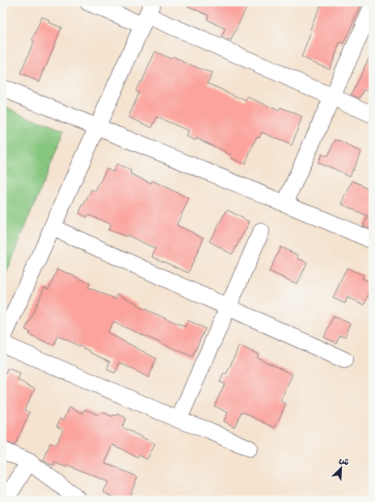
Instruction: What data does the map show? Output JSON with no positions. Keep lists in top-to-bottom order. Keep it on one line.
{"north":"top right"}
